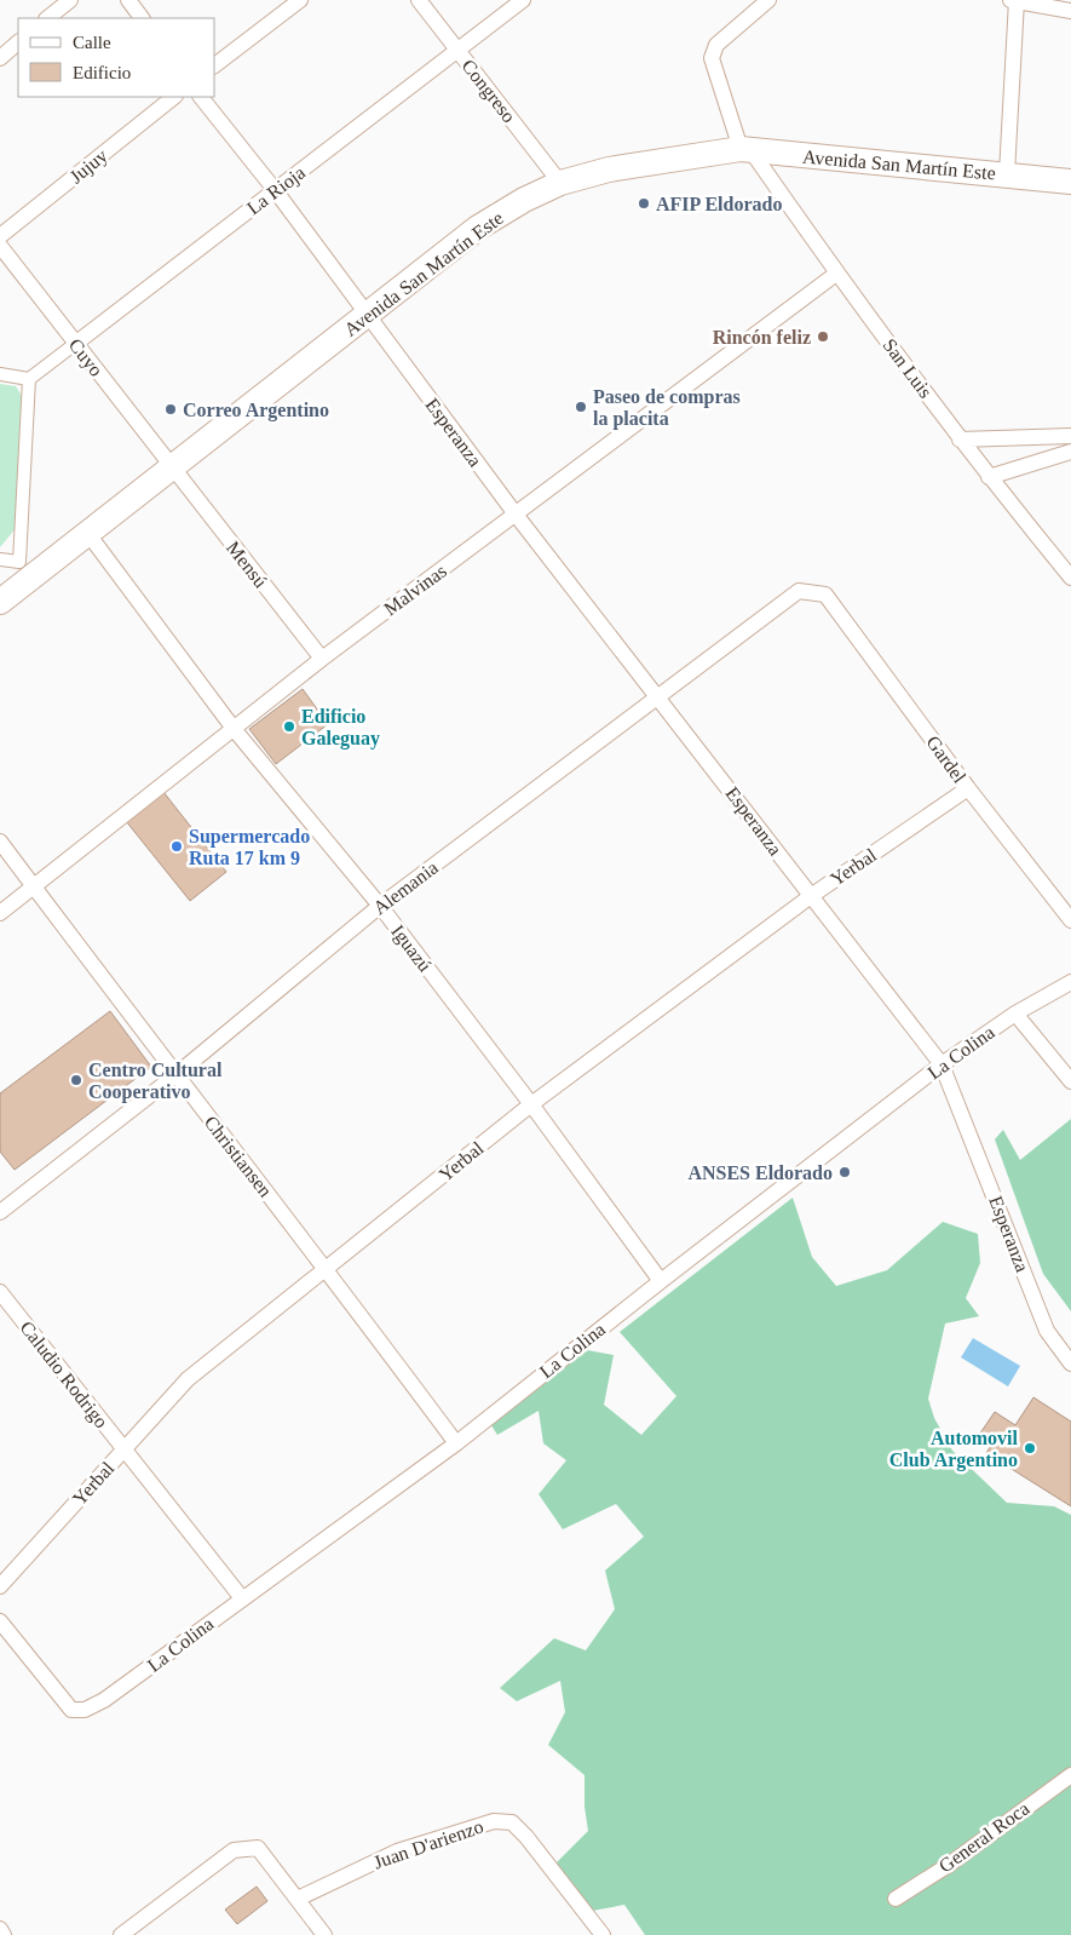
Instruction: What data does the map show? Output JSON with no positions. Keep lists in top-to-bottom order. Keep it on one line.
{"streets":{"main road":["Avenida San Martín Este"],"street":["Congreso","Jujuy","La Rioja","Cuyo","San Luis","Esperanza","Mensú","Malvinas","Gardel","Yerbal","Alemania","Iguazú","La Colina","Christiansen","Caludio Rodrigo","General Roca","Juan D'arienzo"]},"crossings":[["Congreso","Avenida San Martín Este"],["Congreso","La Rioja"],["Avenida San Martín Este","Cuyo"],["Avenida San Martín Este","San Luis"],["Avenida San Martín Este","Esperanza"],["Avenida San Martín Este","Mensú"],["Avenida San Martín Este","Iguazú"],["La Rioja","Cuyo"],["La Rioja","Esperanza"],["Cuyo","Mensú"],["San Luis","Malvinas"],["Esperanza","Malvinas"],["Esperanza","Yerbal"],["Esperanza","Alemania"],["Esperanza","La Colina"],["Mensú","Malvinas"],["Malvinas","Iguazú"],["Malvinas","Christiansen"],["Gardel","Yerbal"],["Gardel","Alemania"],["Yerbal","Iguazú"],["Yerbal","Christiansen"],["Yerbal","Caludio Rodrigo"],["Alemania","Iguazú"],["Alemania","Christiansen"],["Iguazú","La Colina"],["La Colina","Christiansen"],["La Colina","Caludio Rodrigo"]],"places":["AFIP Eldorado","Rincón feliz","Paseo de compras la placita","Correo Argentino","Edificio Galeguay","Supermercado Ruta 17 km 9","Centro Cultural Cooperativo","ANSES Eldorado","Automovil Club Argentino"],"legend":["Calle","Edificio"]}
